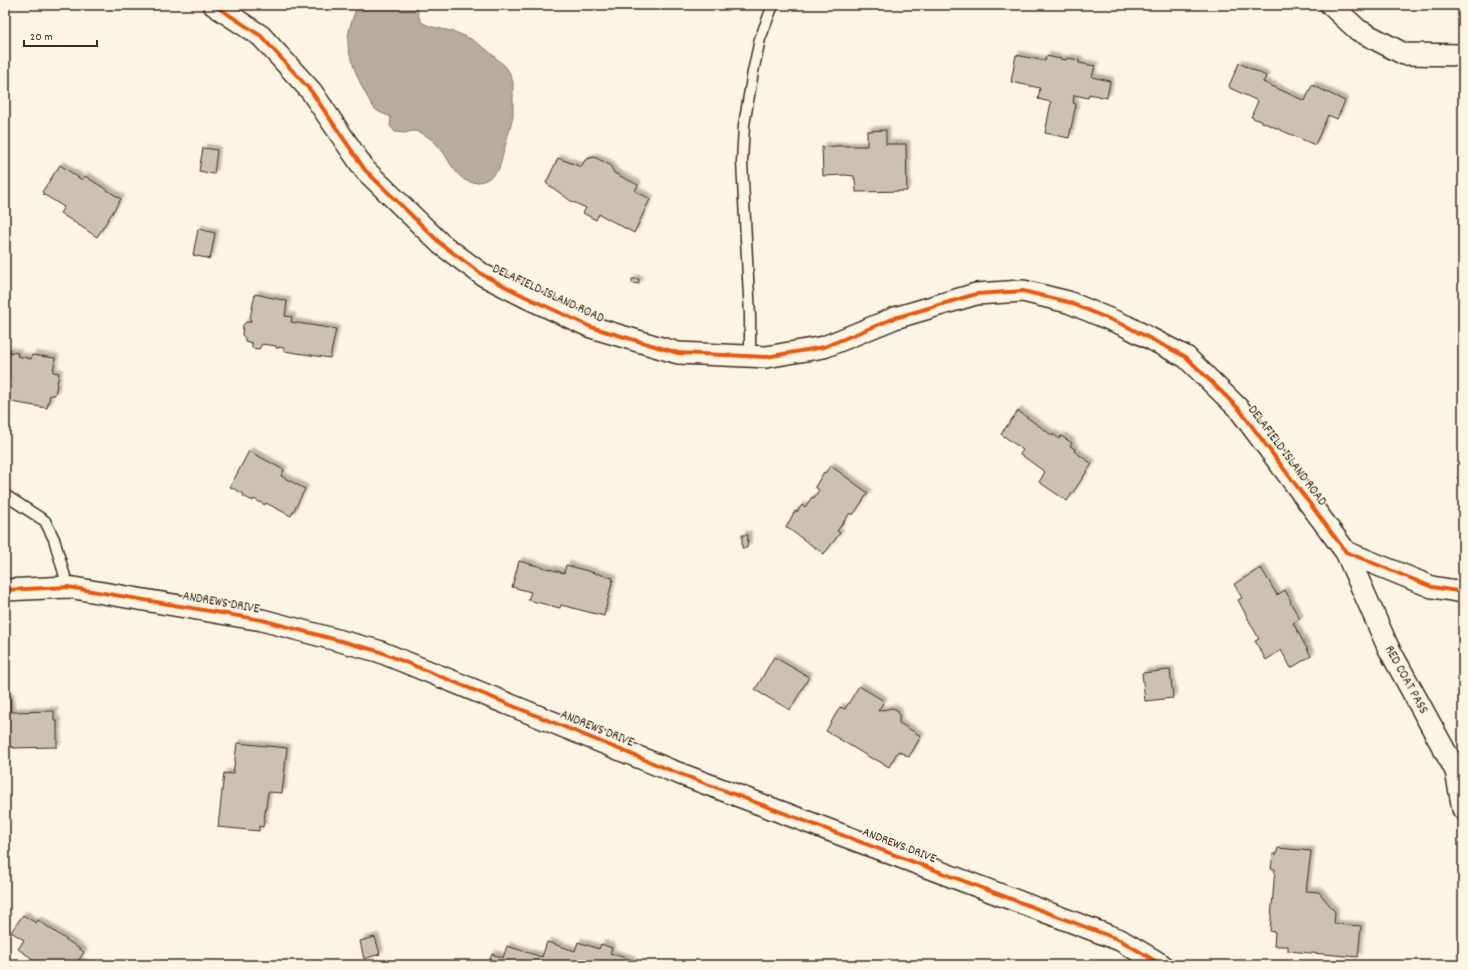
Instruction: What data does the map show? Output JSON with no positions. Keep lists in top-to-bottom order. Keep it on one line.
{"streets":{"street":["DELAFIELD ISLAND ROAD","ANDREWS DRIVE","RED COAT PASS"]},"crossings":[["DELAFIELD ISLAND ROAD","RED COAT PASS"]],"scale_bar":"20 m"}
